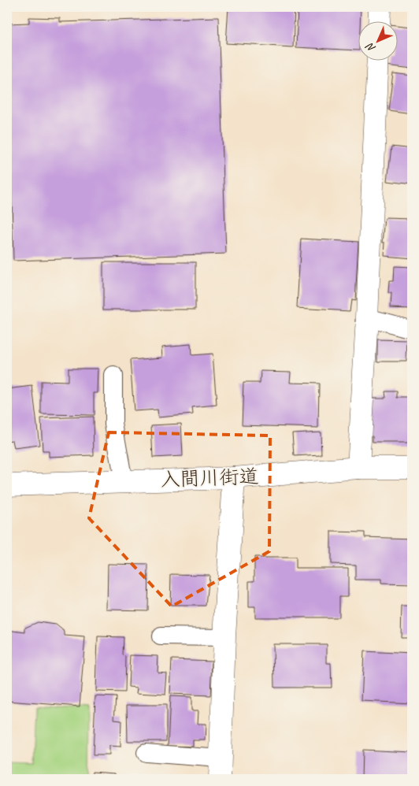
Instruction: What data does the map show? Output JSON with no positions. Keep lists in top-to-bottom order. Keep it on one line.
{"streets":{"street":["入間川街道"]},"north":"bottom left"}
